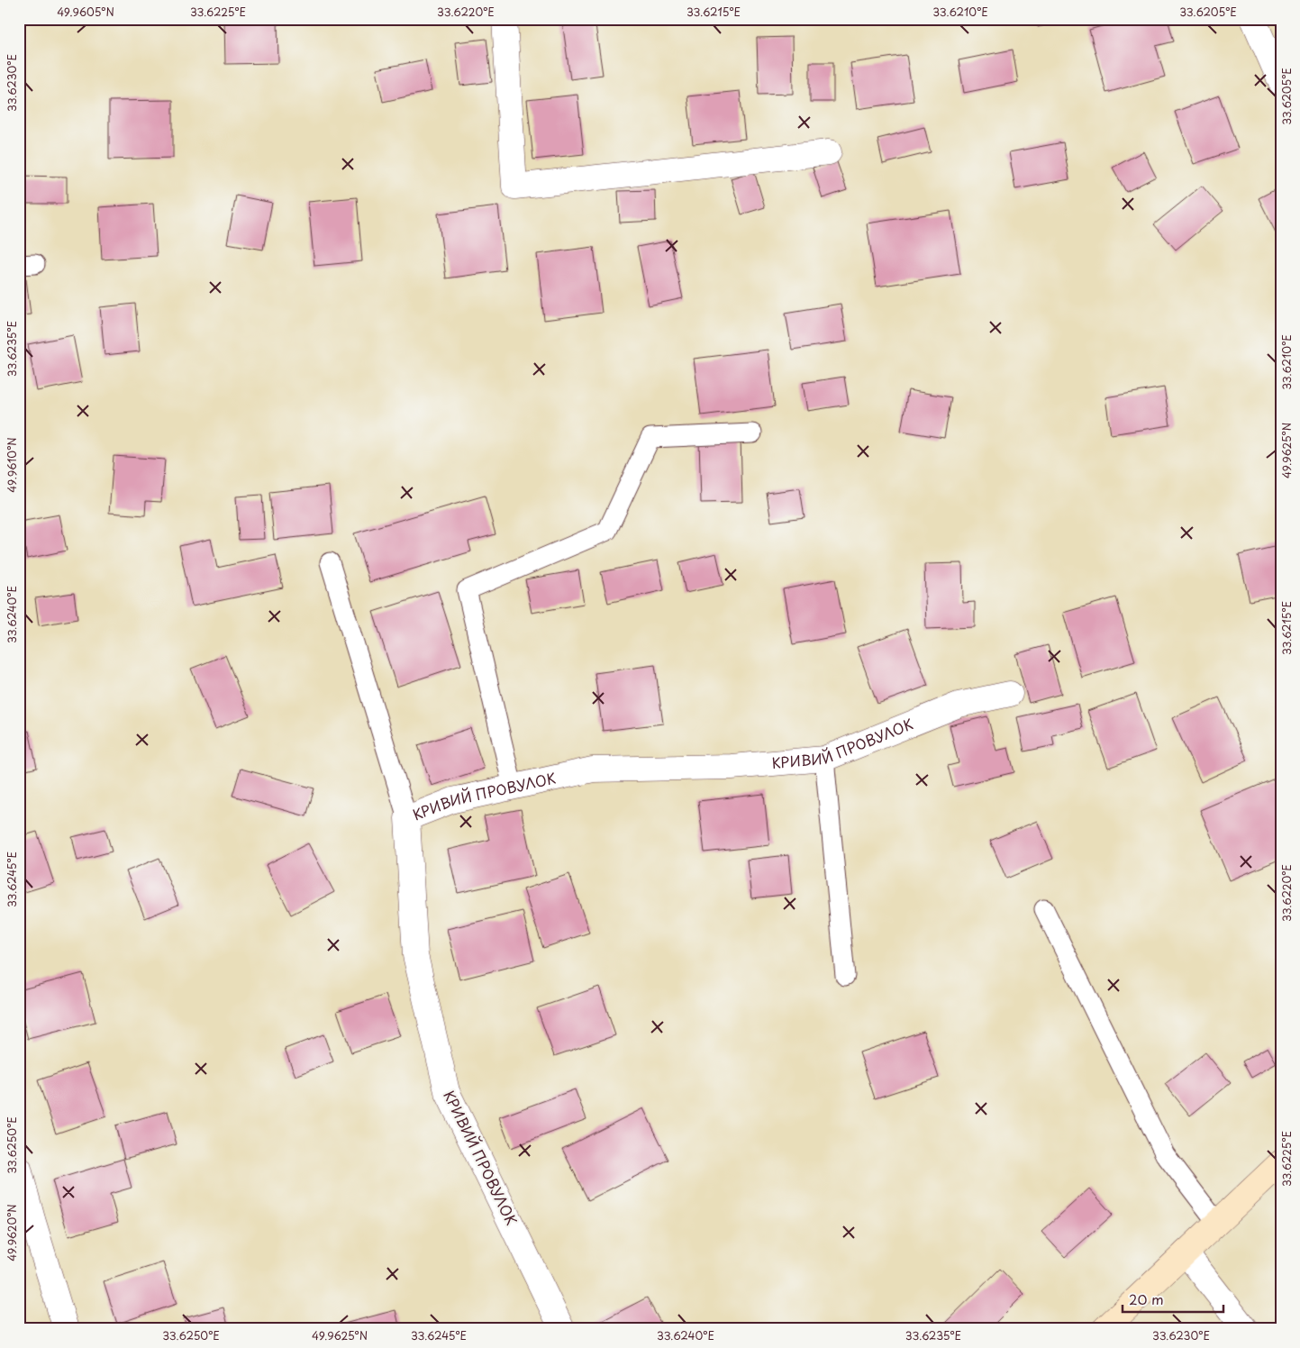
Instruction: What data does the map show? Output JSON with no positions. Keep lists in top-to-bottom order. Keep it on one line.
{"streets":{"street":["КРИВИЙ ПРОВУЛОК"]},"scale_bar":"20 m","coordinates":["49.9605°N","33.6225°E","33.6220°E","33.6215°E","33.6210°E","33.6205°E","33.6230°E","33.6235°E","49.9625°N","49.9610°N","33.6240°E","33.6245°E","33.6250°E","49.9620°N"]}
